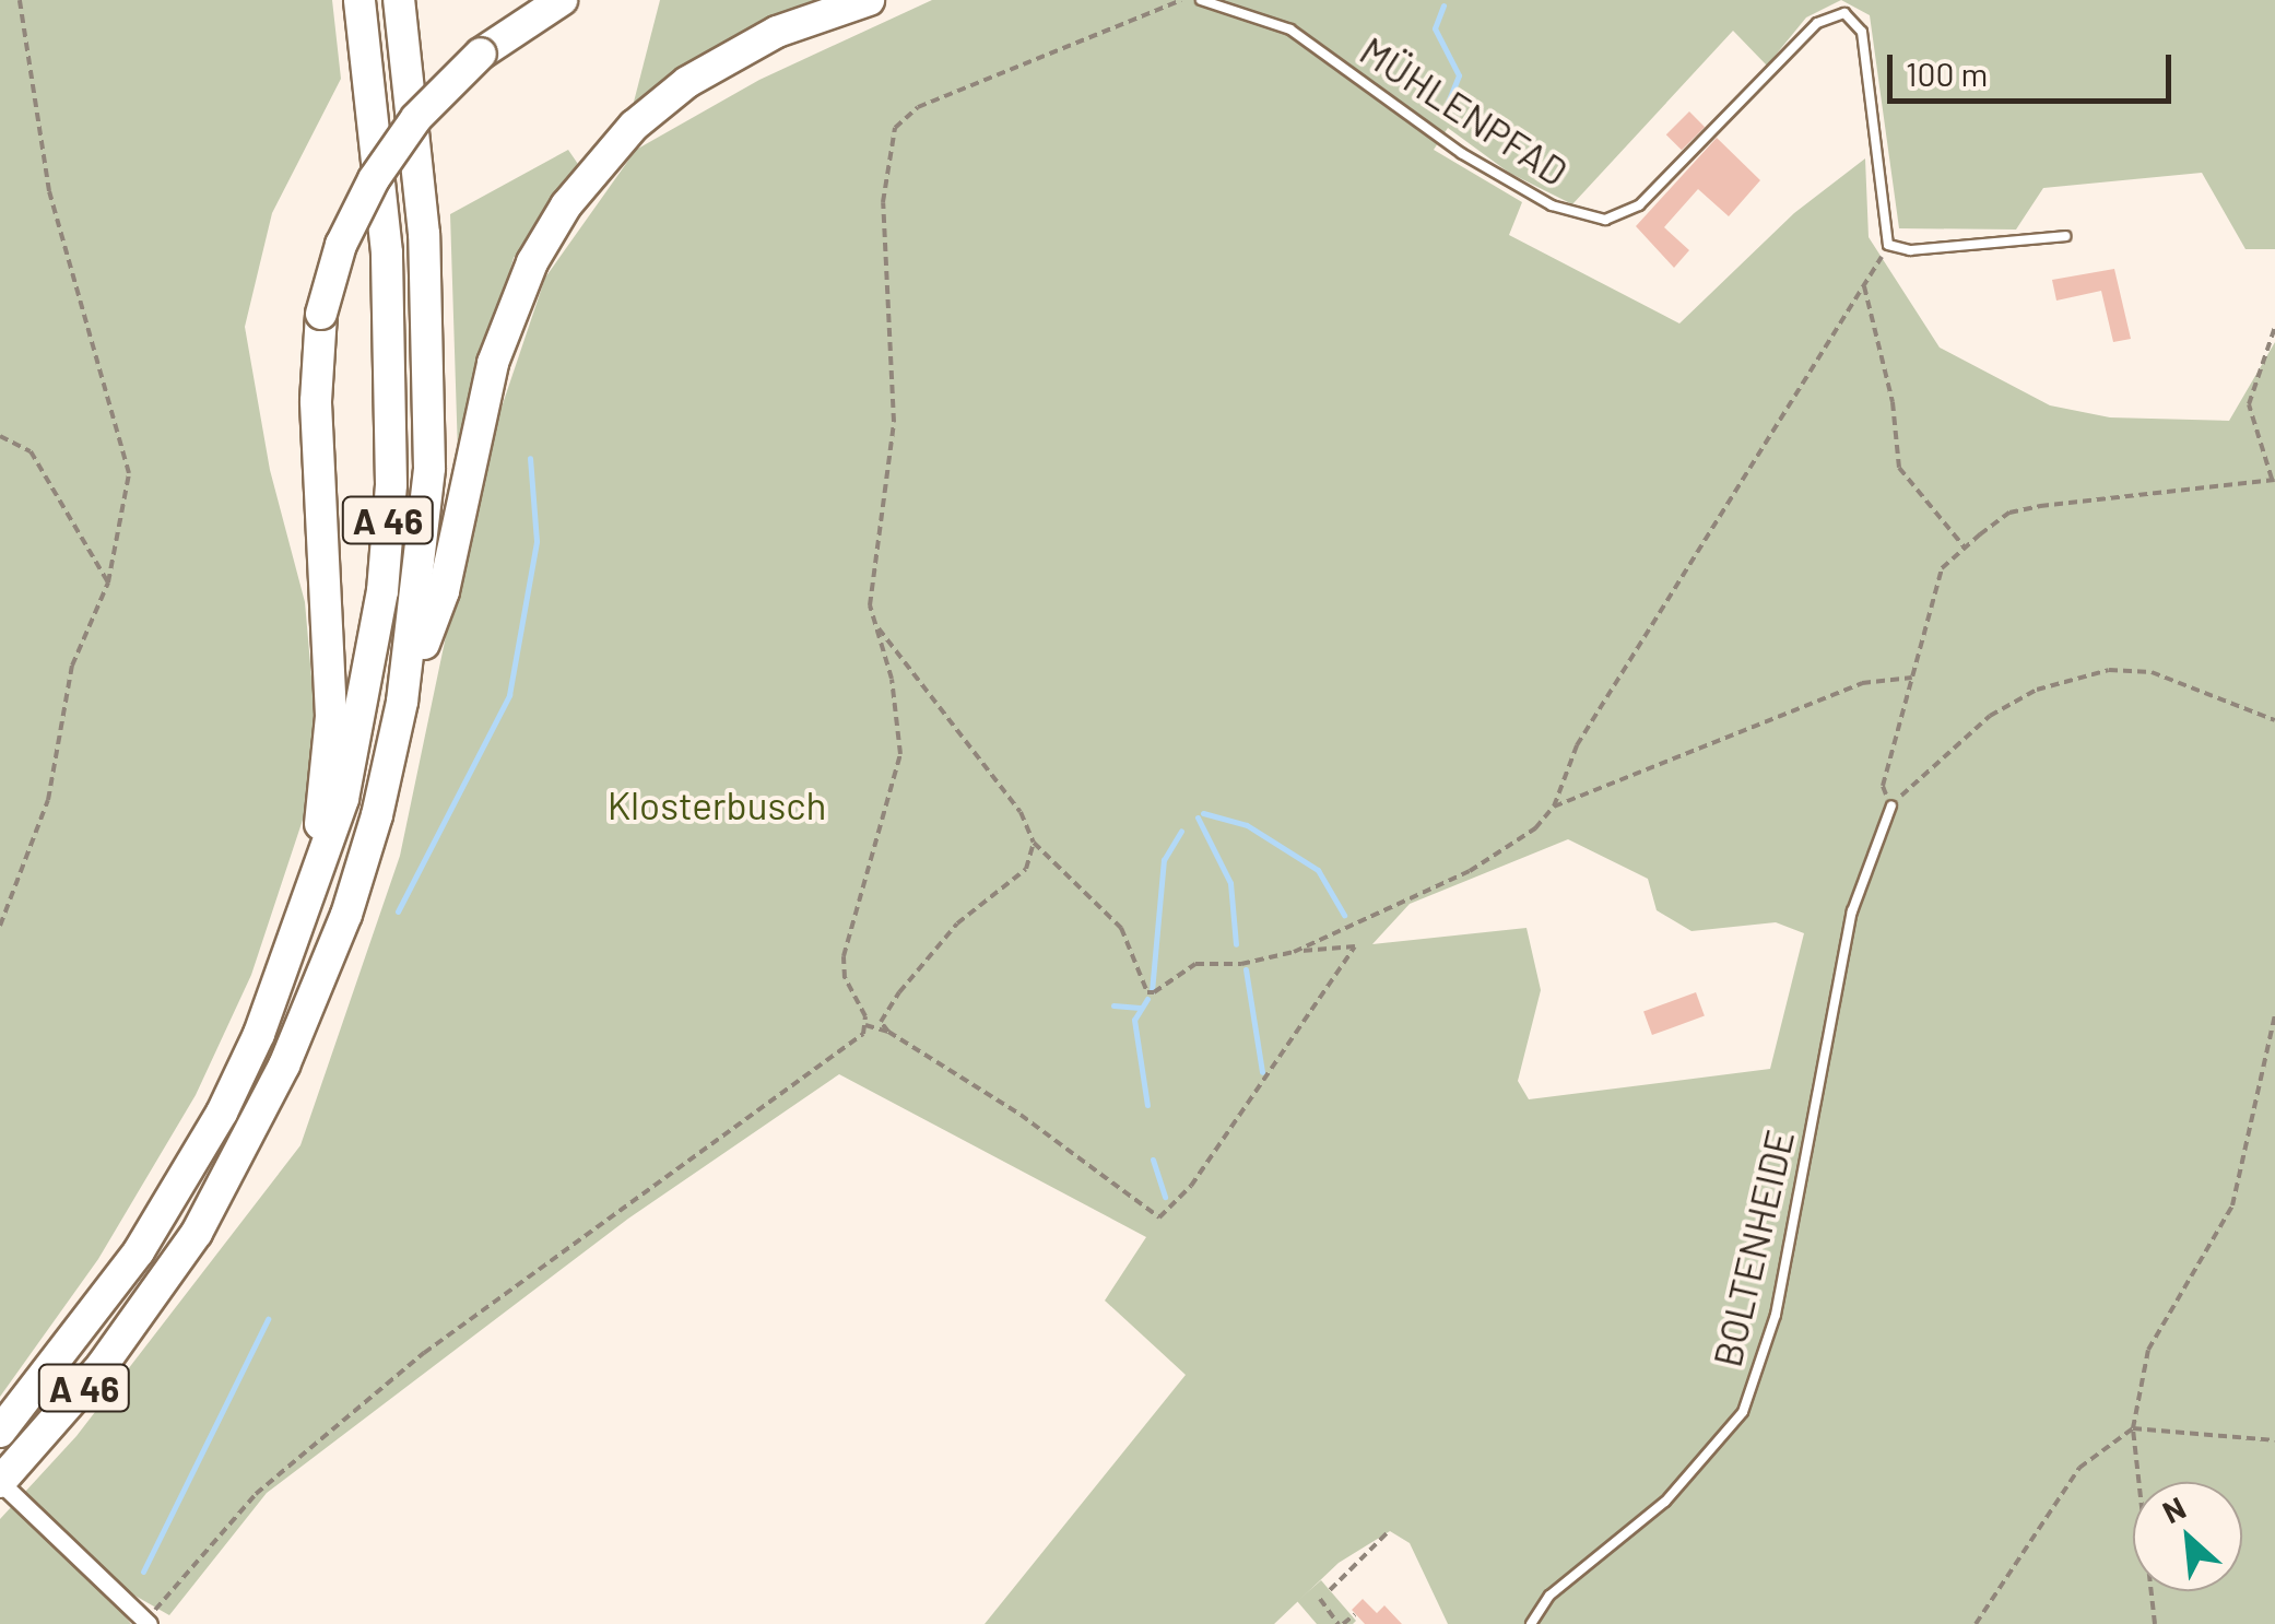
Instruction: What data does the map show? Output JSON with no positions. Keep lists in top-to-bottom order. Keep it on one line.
{"streets":{"highway":["A 46"],"lane":["MÜHLENPFAD","BOLTENHEIDE"]},"parks":["Klosterbusch"],"scale_bar":"100 m","north":"top left"}
